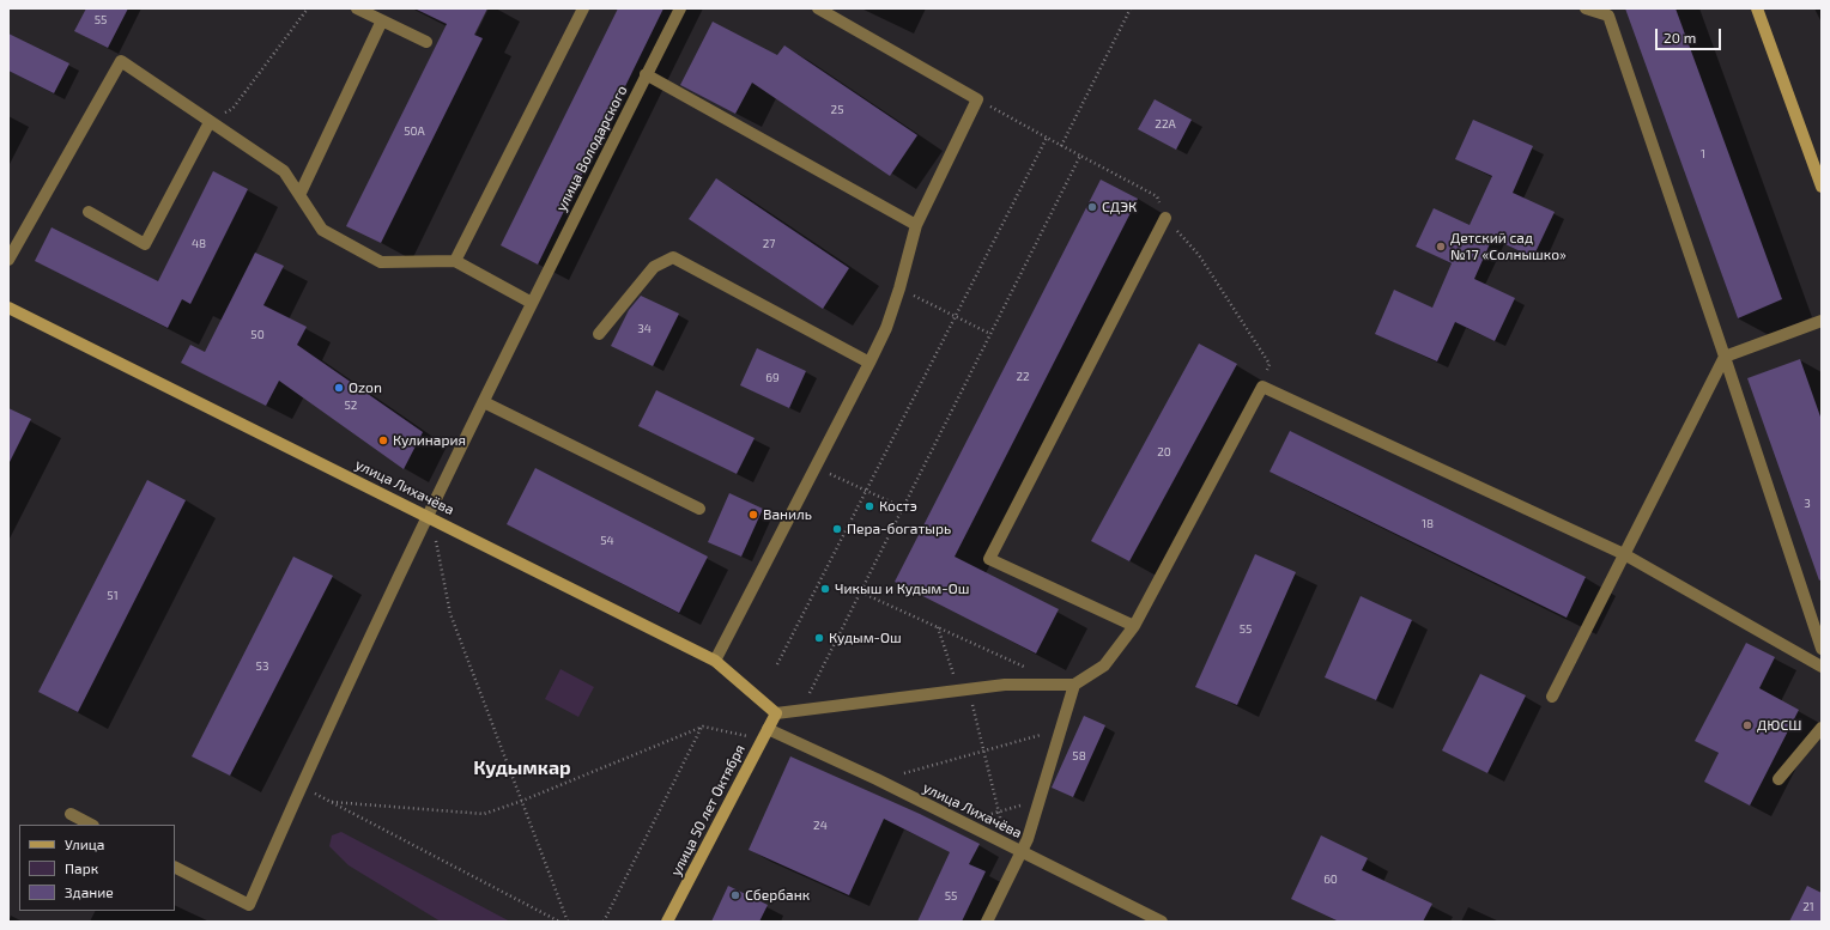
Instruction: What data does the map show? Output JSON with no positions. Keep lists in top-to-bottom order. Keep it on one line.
{"streets":{"street":["улица Володарского","улица Лихачёва","улица 50 лет Октября"]},"crossings":[["улица Володарского","улица Лихачёва"],["улица Лихачёва","улица 50 лет Октября"]],"districts":["Кудымкар"],"places":["СДЭК","Детский сад №17 «Солнышко»","Ozon","Кулинария","Костэ","Ваниль","Пера-богатырь","Чикыш и Кудым-Ош","Кудым-Ош","ДЮСШ","Сбербанк"],"house_numbers":["55","25","22А","50А","1","48","27","34","50","22","69","52","20","3","18","54","51","55","53","58","24","60","55","21"],"legend":["Улица","Парк","Здание"],"scale_bar":"20 m"}
